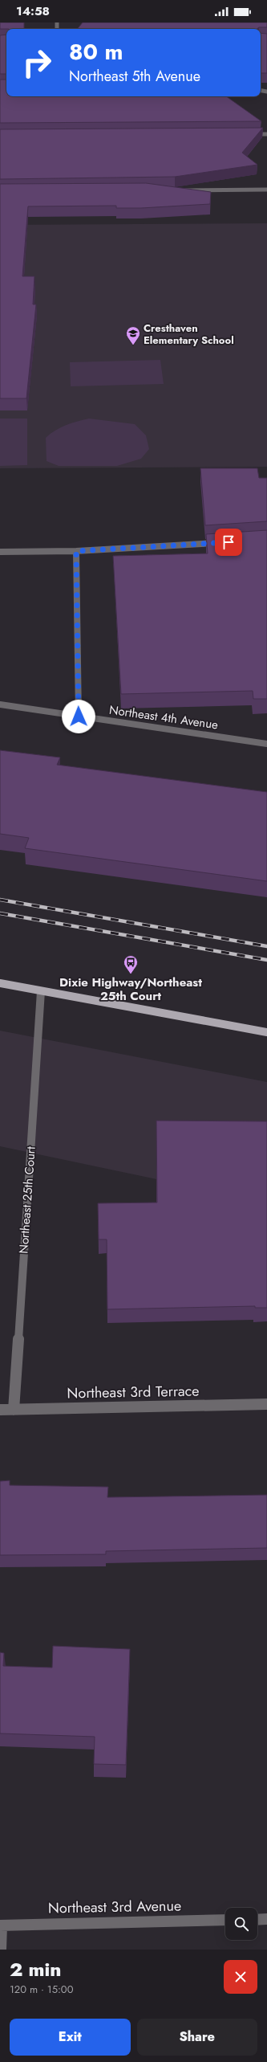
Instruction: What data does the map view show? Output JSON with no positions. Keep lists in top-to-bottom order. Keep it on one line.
{"streets":{"street":["Northeast 4th Avenue","Northeast 25th Court","Northeast 3rd Terrace","Northeast 3rd Avenue"]},"crossings":[["Northeast 25th Court","Northeast 3rd Terrace"]],"places":{"school or university":["Cresthaven Elementary School"],"bus stop":["Dixie Highway/Northeast 25th Court"]},"page":{"status":"14:58","turn":["80 m","Northeast 5th Avenue"],"heading":["2 min","120 m · 15:00"],"buttons":["Exit","Share"]}}
